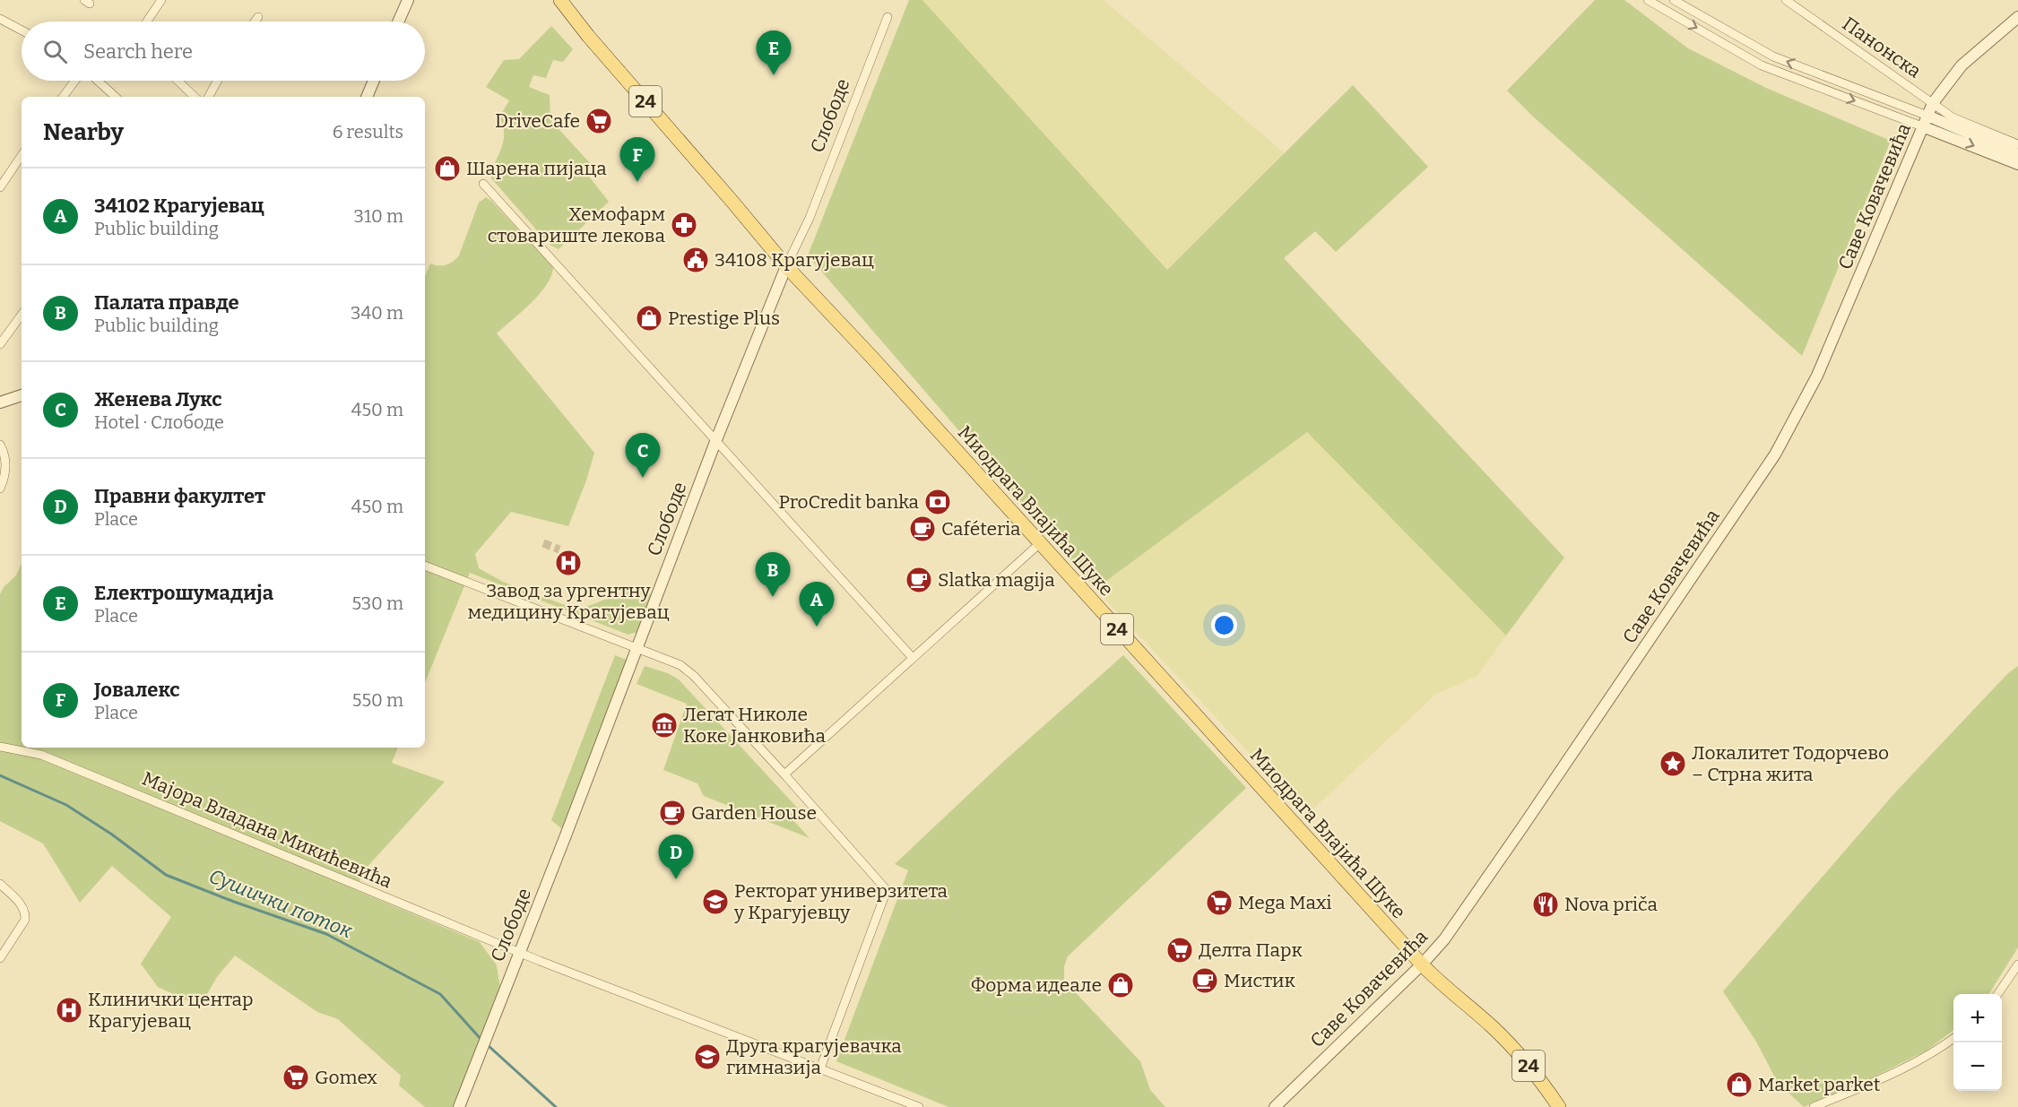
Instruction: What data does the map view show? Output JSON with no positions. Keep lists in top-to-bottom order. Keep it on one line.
{"streets":{"main road":["24","Миодрага Влајића Шуке"],"street":["Панонска","Слободе","Саве Ковачевића","Мајора Владана Микићевића"]},"crossings":[["Панонска","Саве Ковачевића"],["Слободе","Миодрага Влајића Шуке"],["Слободе","Мајора Владана Микићевића"],["Саве Ковачевића","Миодрага Влајића Шуке"]],"water":["Сушички поток"],"places":{"supermarket":["DriveCafe","Mega Maxi","Делта Парк","Gomex"],"shop":["Шарена пијаца","Prestige Plus","Форма идеале","Market parket"],"pharmacy":["Хемофарм стовариште лекова"],"public building":["34108 Крагујевац"],"bank":["ProCredit banka"],"cafe":["Caféteria","Slatka magija","Garden House","Мистик"],"hospital":["Завод за ургентну медицину Крагујевац","Клинички центар Крагујевац"],"museum":["Легат Николе Коке Јанковића"],"place":["Локалитет Тодорчево – Стрна жита"],"school or university":["Ректорат универзитета у Крагујевцу","Друга крагујевачка гимназија"],"restaurant":["Nova priča"]},"page":{"search":"Search here","pins":["E","F","C","B","A","D"],"heading":["Nearby","6 results"],"list":[{"mark":"A","name":"34102 Крагујевац","note":"Public building","value":"310 m"},{"mark":"B","name":"Палата правде","note":"Public building","value":"340 m"},{"mark":"C","name":"Женева Лукс","note":"Hotel · Слободе","value":"450 m"},{"mark":"D","name":"Правни факултет","note":"Place","value":"450 m"},{"mark":"E","name":"Електрошумадија","note":"Place","value":"530 m"},{"mark":"F","name":"Јовалекс","note":"Place","value":"550 m"}],"map_buttons":["+","−"]}}
